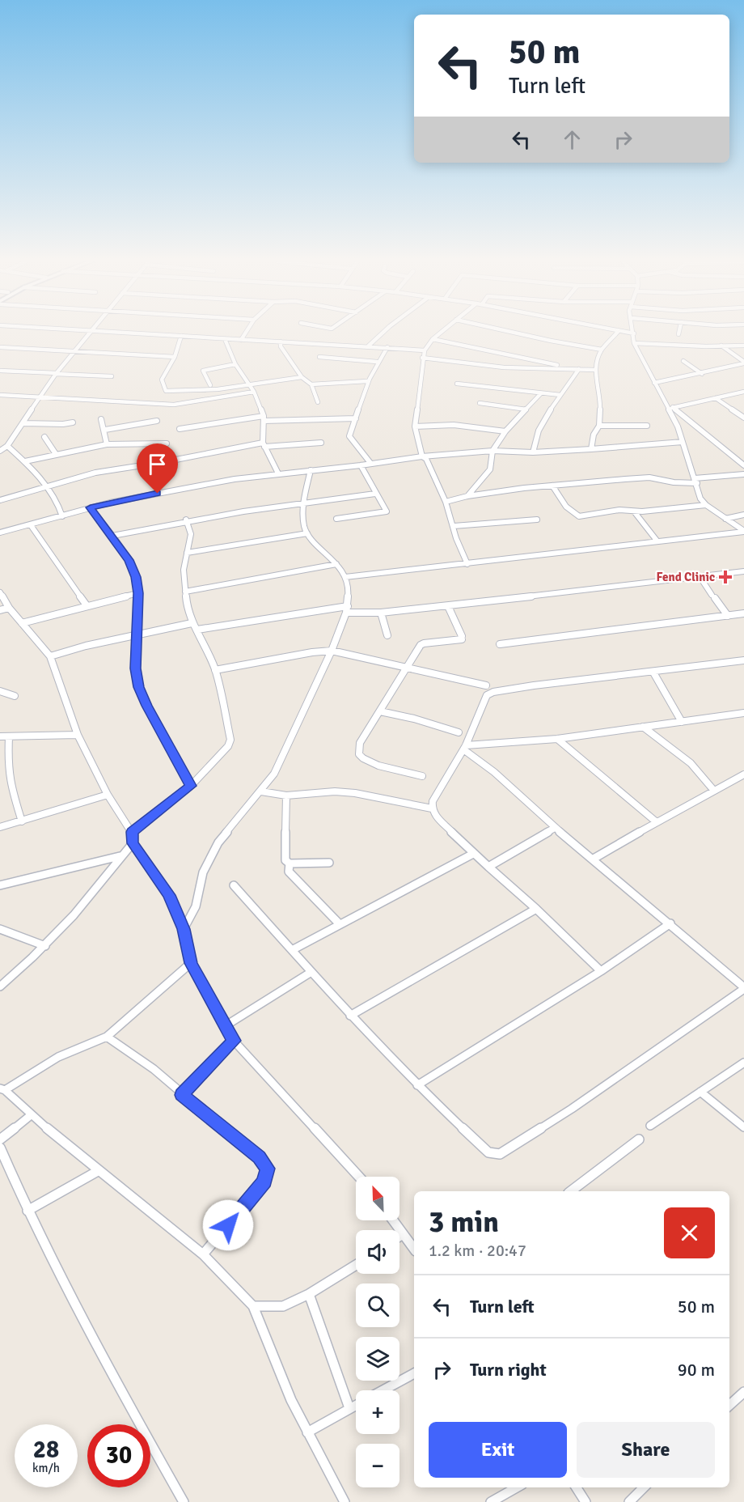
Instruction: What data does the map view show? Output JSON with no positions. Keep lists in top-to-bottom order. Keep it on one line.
{"places":{"health":["Fend Clinic"]},"north":"top left","page":{"turn":["50 m","Turn left"],"map_buttons":["+","−"],"heading":["3 min","1.2 km · 20:47"],"list":[{"name":"Turn left","value":"50 m"},{"name":"Turn right","value":"90 m"}],"buttons":["Exit","Share"],"speed":"28 km/h","limit":"30"}}
